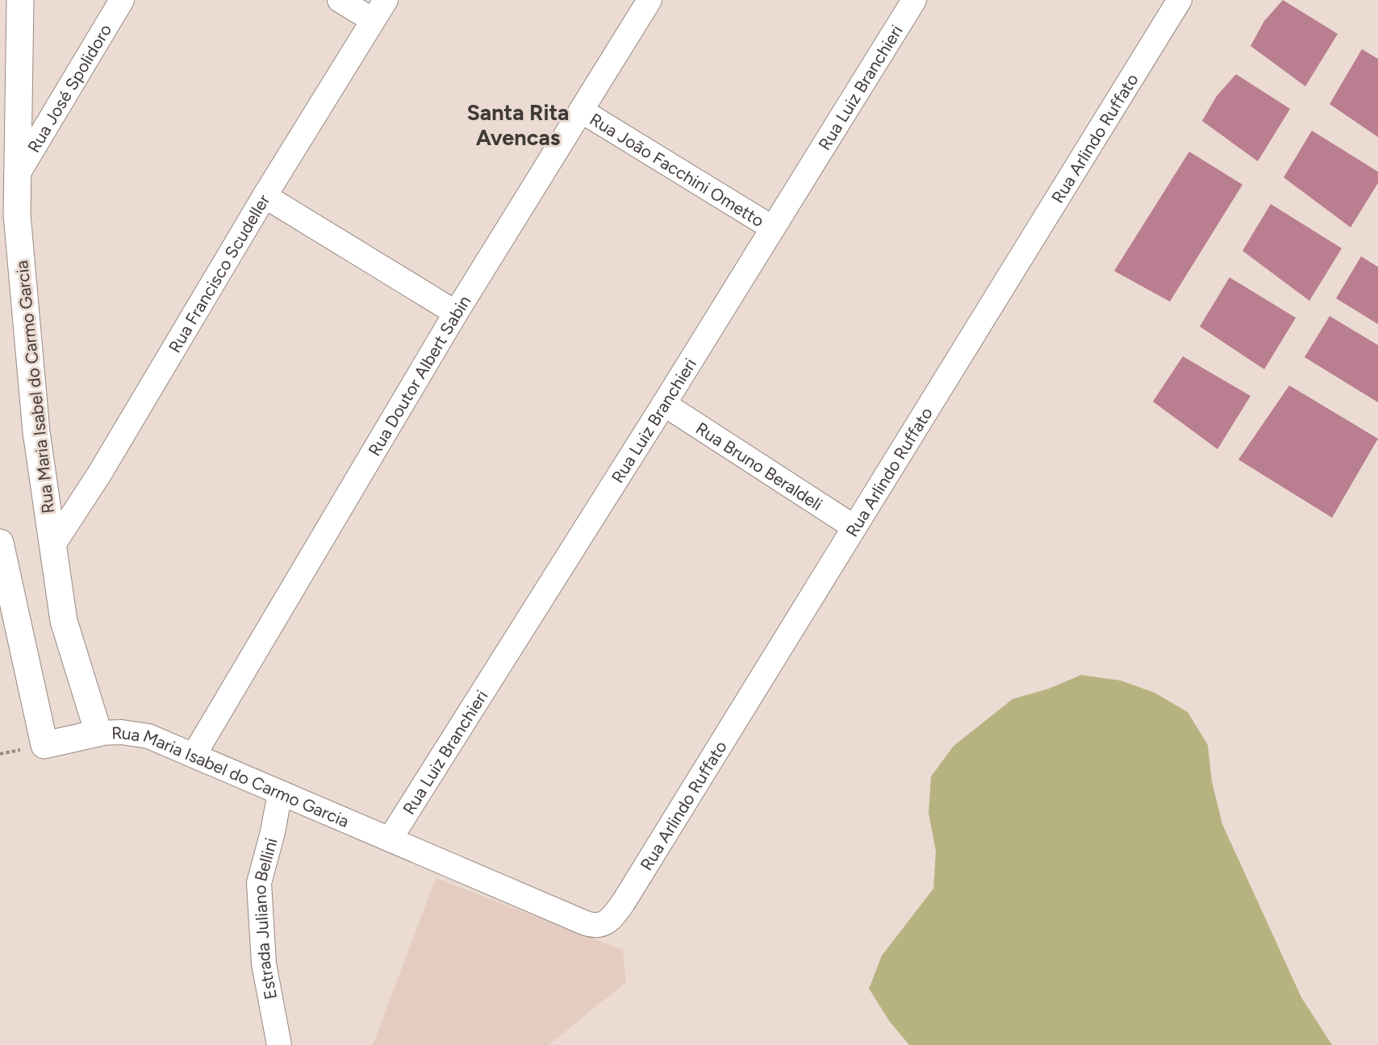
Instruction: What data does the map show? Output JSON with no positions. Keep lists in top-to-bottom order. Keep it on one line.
{"streets":{"street":["Rua José Spolidoro","Rua Luiz Branchieri","Rua Arlindo Ruffato","Rua João Facchini Ometto","Rua Francisco Scudeller","Rua Doutor Albert Sabin","Rua Maria Isabel do Carmo Garcia","Rua Bruno Beraldeli","Estrada Juliano Bellini"]},"crossings":[["Rua José Spolidoro","Rua Maria Isabel do Carmo Garcia"],["Rua Luiz Branchieri","Rua João Facchini Ometto"],["Rua Luiz Branchieri","Rua Maria Isabel do Carmo Garcia"],["Rua Luiz Branchieri","Rua Bruno Beraldeli"],["Rua Arlindo Ruffato","Rua Maria Isabel do Carmo Garcia"],["Rua Arlindo Ruffato","Rua Bruno Beraldeli"],["Rua João Facchini Ometto","Rua Doutor Albert Sabin"],["Rua Francisco Scudeller","Rua Maria Isabel do Carmo Garcia"],["Rua Doutor Albert Sabin","Rua Maria Isabel do Carmo Garcia"],["Rua Maria Isabel do Carmo Garcia","Estrada Juliano Bellini"]],"districts":["Santa Rita Avencas"]}
